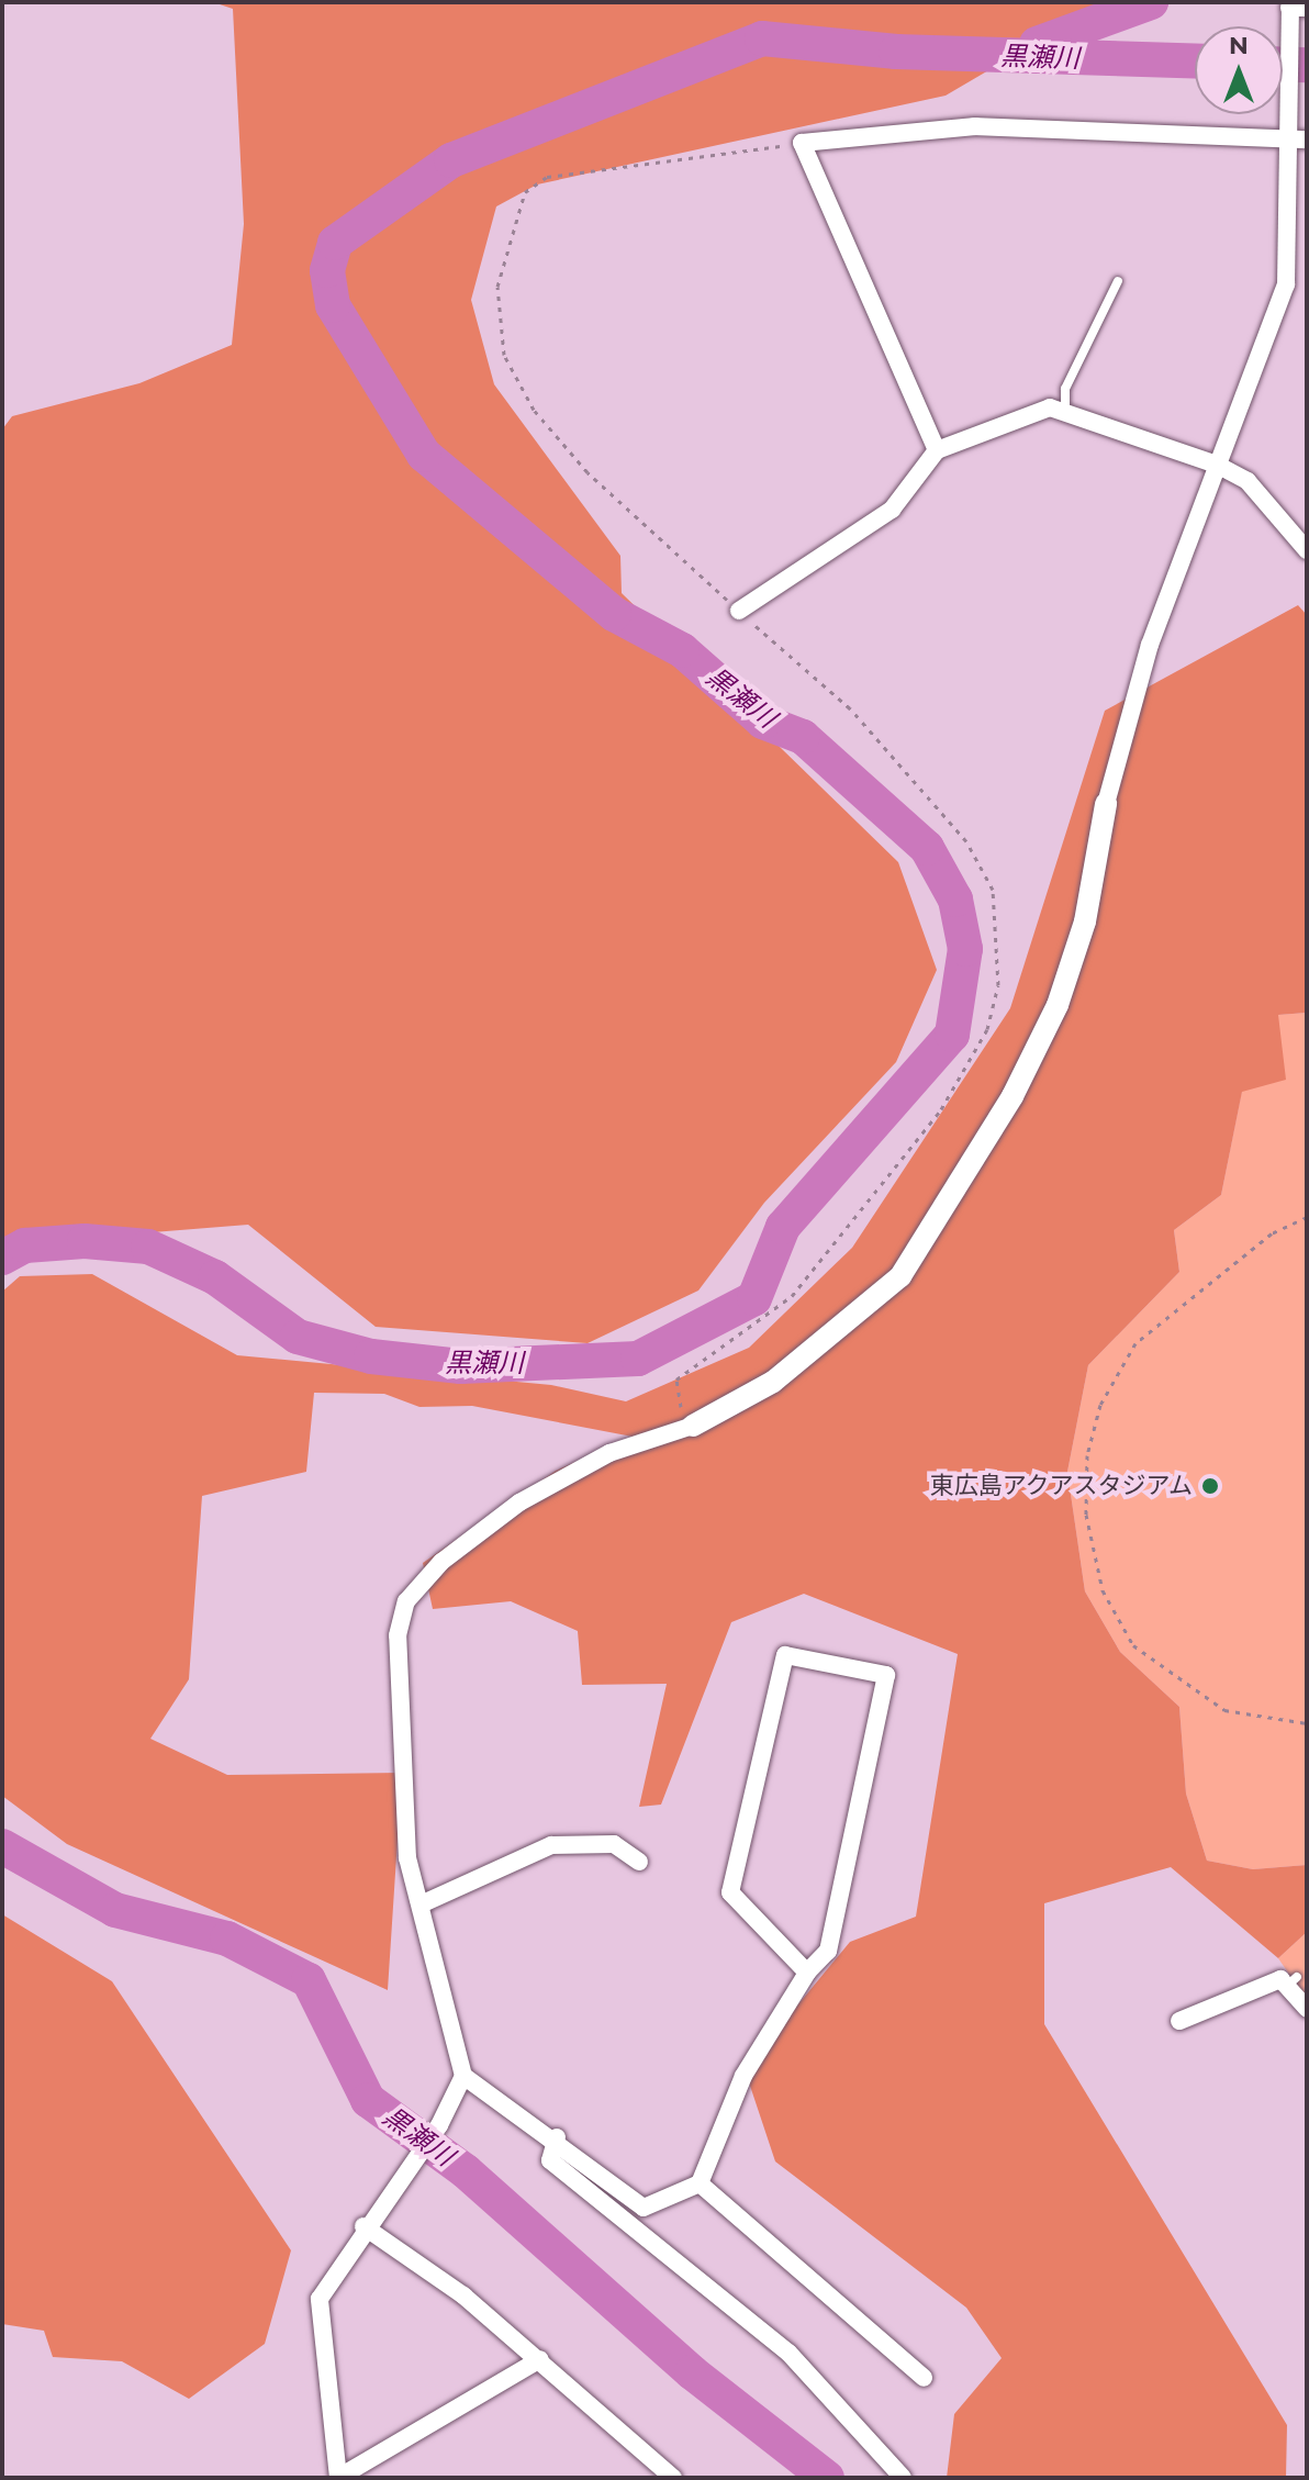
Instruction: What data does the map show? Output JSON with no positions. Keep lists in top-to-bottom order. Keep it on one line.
{"water":["黒瀬川"],"places":["東広島アクアスタジアム"],"north":"top"}
